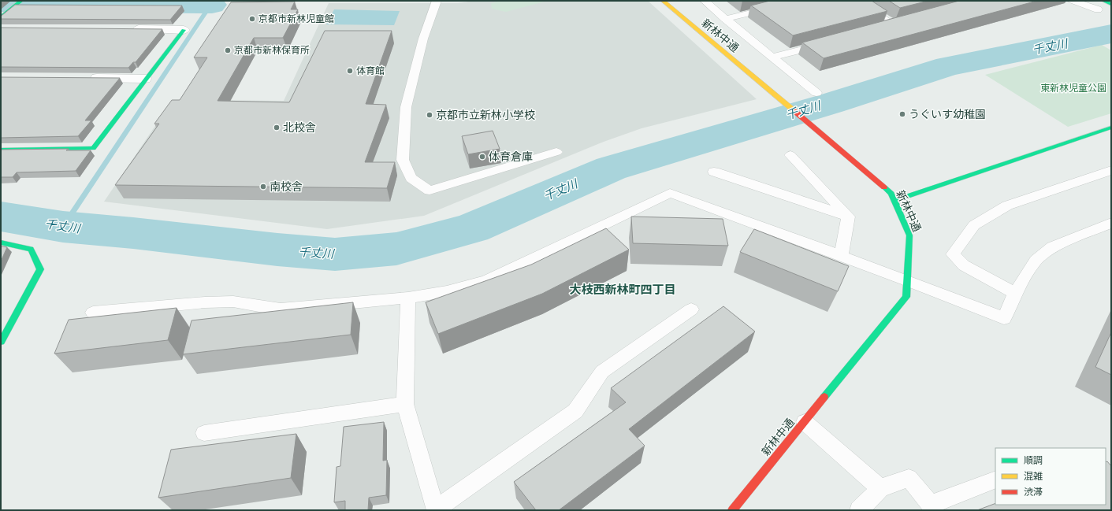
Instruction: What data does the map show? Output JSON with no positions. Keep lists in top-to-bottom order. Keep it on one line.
{"streets":{"street":["新林中通"]},"districts":["大枝西新林町四丁目"],"water":["千丈川"],"parks":["東新林児童公園"],"places":["京都市新林児童館","京都市新林保育所","体育館","うぐいす幼稚園","京都市立新林小学校","北校舎","体育倉庫","南校舎"],"legend":["順調","混雑","渋滞"]}
